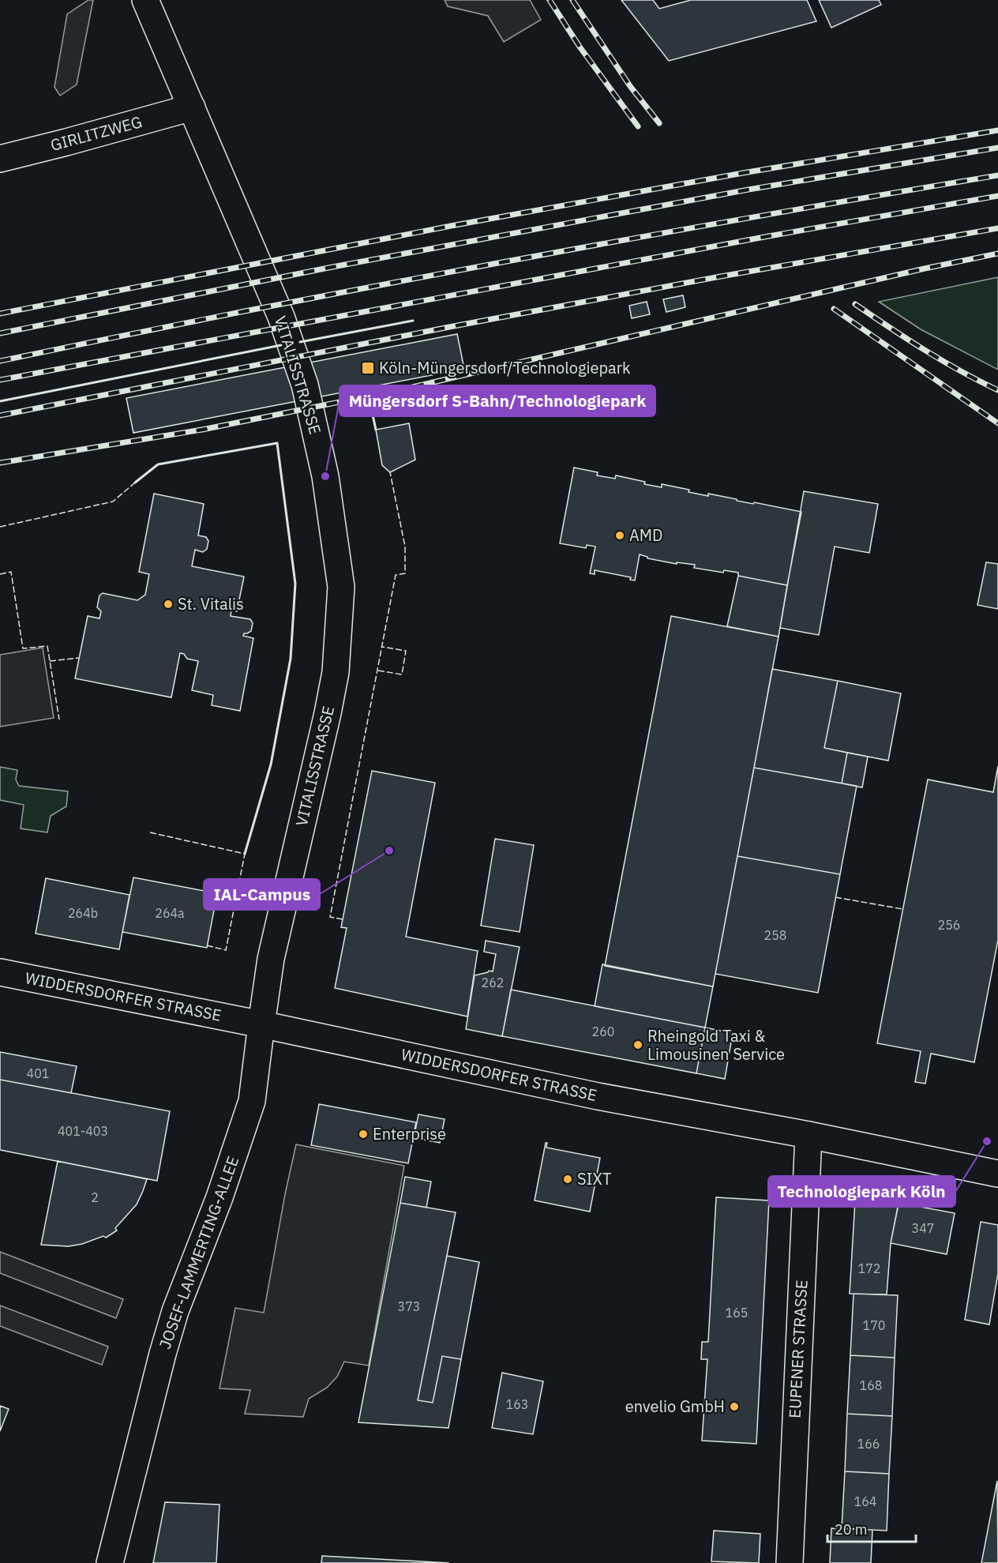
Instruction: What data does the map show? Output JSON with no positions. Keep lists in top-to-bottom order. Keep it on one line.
{"streets":{"street":["GIRLITZWEG","VITALISSTRASSE","WIDDERSDORFER STRASSE","JOSEF-LAMMERTING-ALLEE","EUPENER STRASSE"]},"crossings":[["GIRLITZWEG","VITALISSTRASSE"],["VITALISSTRASSE","WIDDERSDORFER STRASSE"],["VITALISSTRASSE","JOSEF-LAMMERTING-ALLEE"],["WIDDERSDORFER STRASSE","JOSEF-LAMMERTING-ALLEE"],["WIDDERSDORFER STRASSE","EUPENER STRASSE"]],"places":{"transit":["Köln-Müngersdorf/Technologiepark"],"other":["Müngersdorf S-Bahn/Technologiepark","AMD","St. Vitalis","IAL-Campus","Rheingold Taxi & Limousinen Service","Enterprise","Technologiepark Köln","SIXT","envelio GmbH"]},"house_numbers":["264b","264a","256","258","262","260","401","401-403","2","347","172","373","165","170","168","163","166","164"],"scale_bar":"20 m"}
